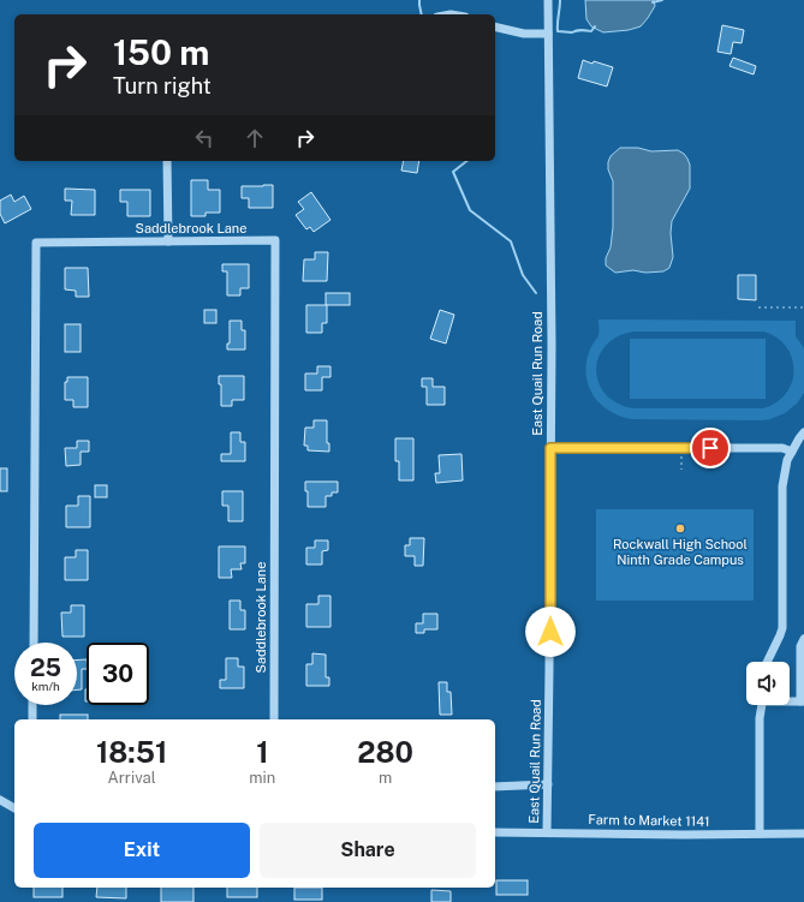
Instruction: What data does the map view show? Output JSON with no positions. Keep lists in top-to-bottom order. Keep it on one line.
{"streets":{"street":["Saddlebrook Lane","East Quail Run Road","Farm to Market 1141"]},"crossings":[["East Quail Run Road","Farm to Market 1141"]],"places":["Rockwall High School Ninth Grade Campus"],"page":{"turn":["150 m","Turn right"],"speed":"25 km/h","limit":"30","eta":["18:51","Arrival","1","min","280","m"],"buttons":["Exit","Share"]}}
